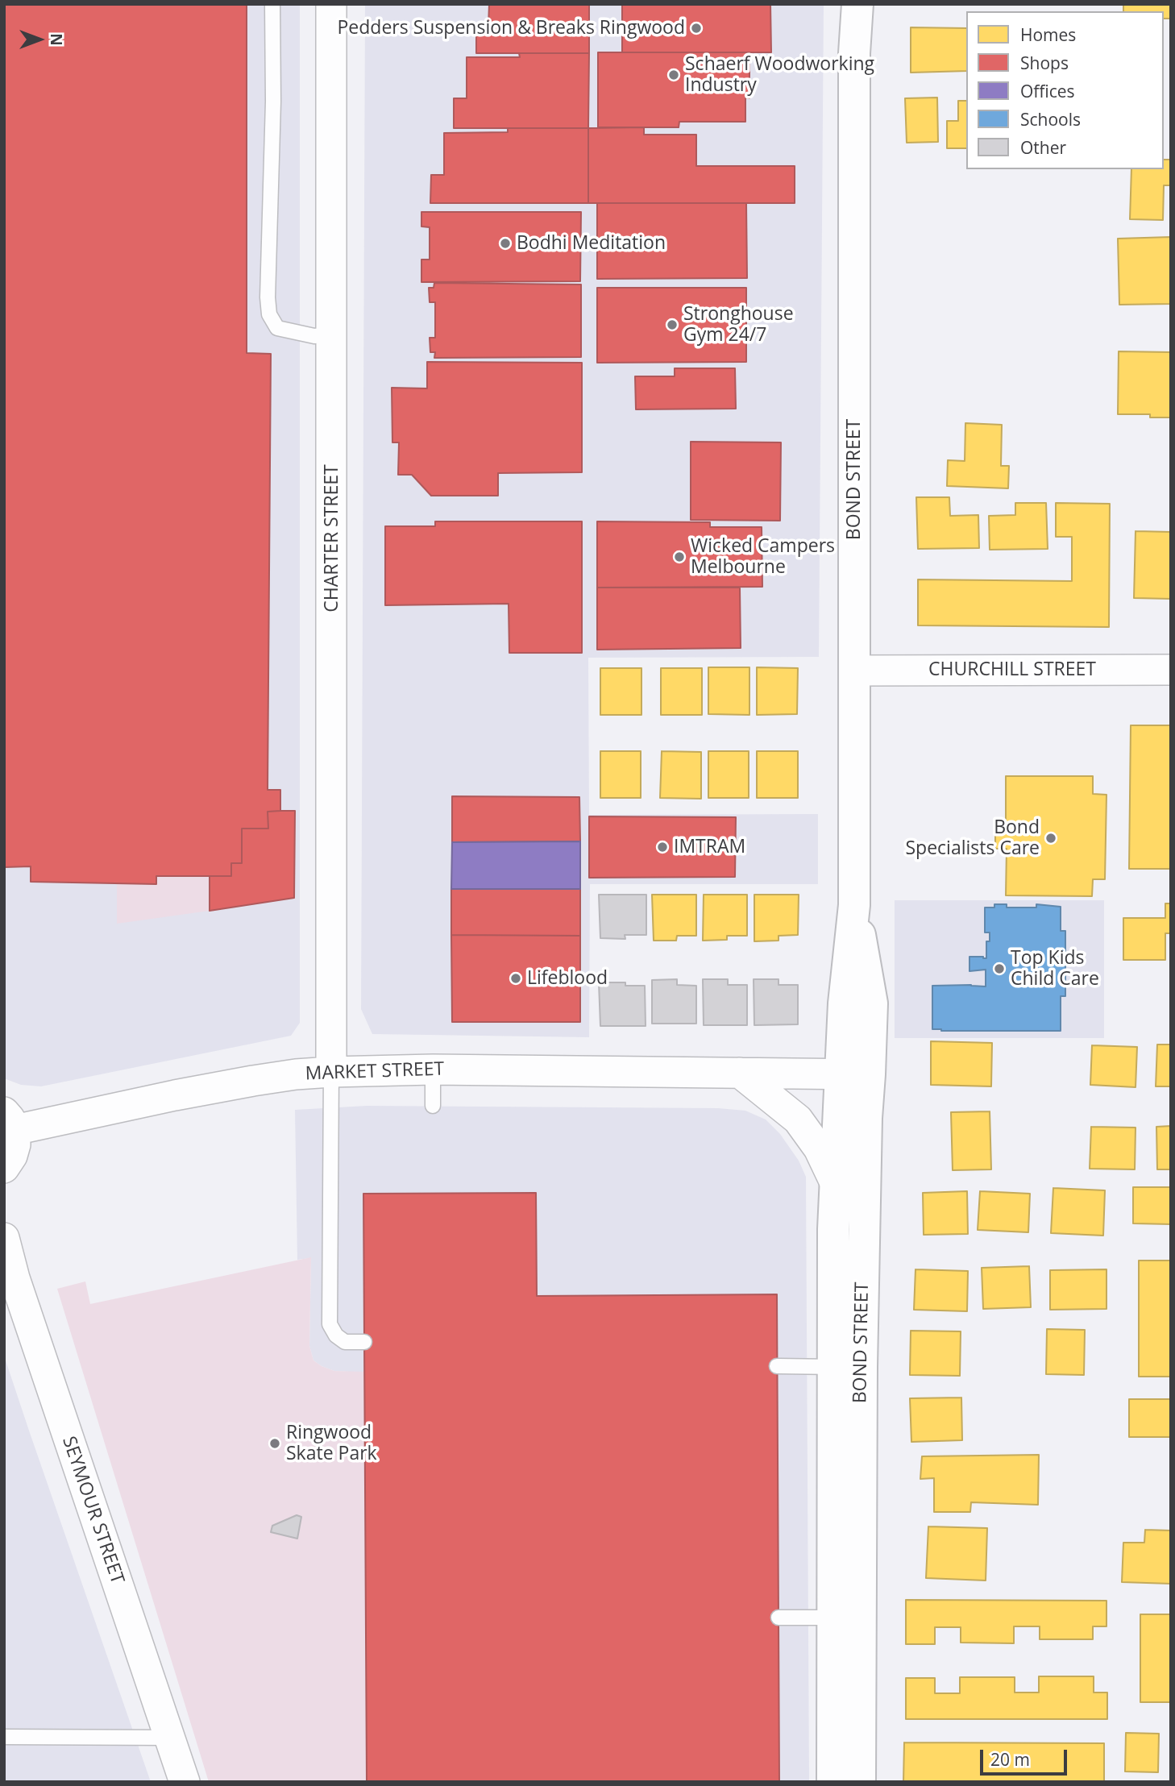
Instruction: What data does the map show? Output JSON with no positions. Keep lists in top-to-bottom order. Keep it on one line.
{"streets":{"street":["BOND STREET","CHARTER STREET","CHURCHILL STREET","MARKET STREET","SEYMOUR STREET"]},"crossings":[["BOND STREET","CHURCHILL STREET"],["BOND STREET","MARKET STREET"],["CHARTER STREET","MARKET STREET"]],"places":["Pedders Suspension & Breaks Ringwood","Schaerf Woodworking Industry","Bodhi Meditation","Stronghouse Gym 24/7","Wicked Campers Melbourne","Bond Specialists Care","IMTRAM","Top Kids Child Care","Lifeblood","Ringwood Skate Park"],"legend":["Homes","Shops","Offices","Schools","Other"],"scale_bar":"20 m","north":"right"}
